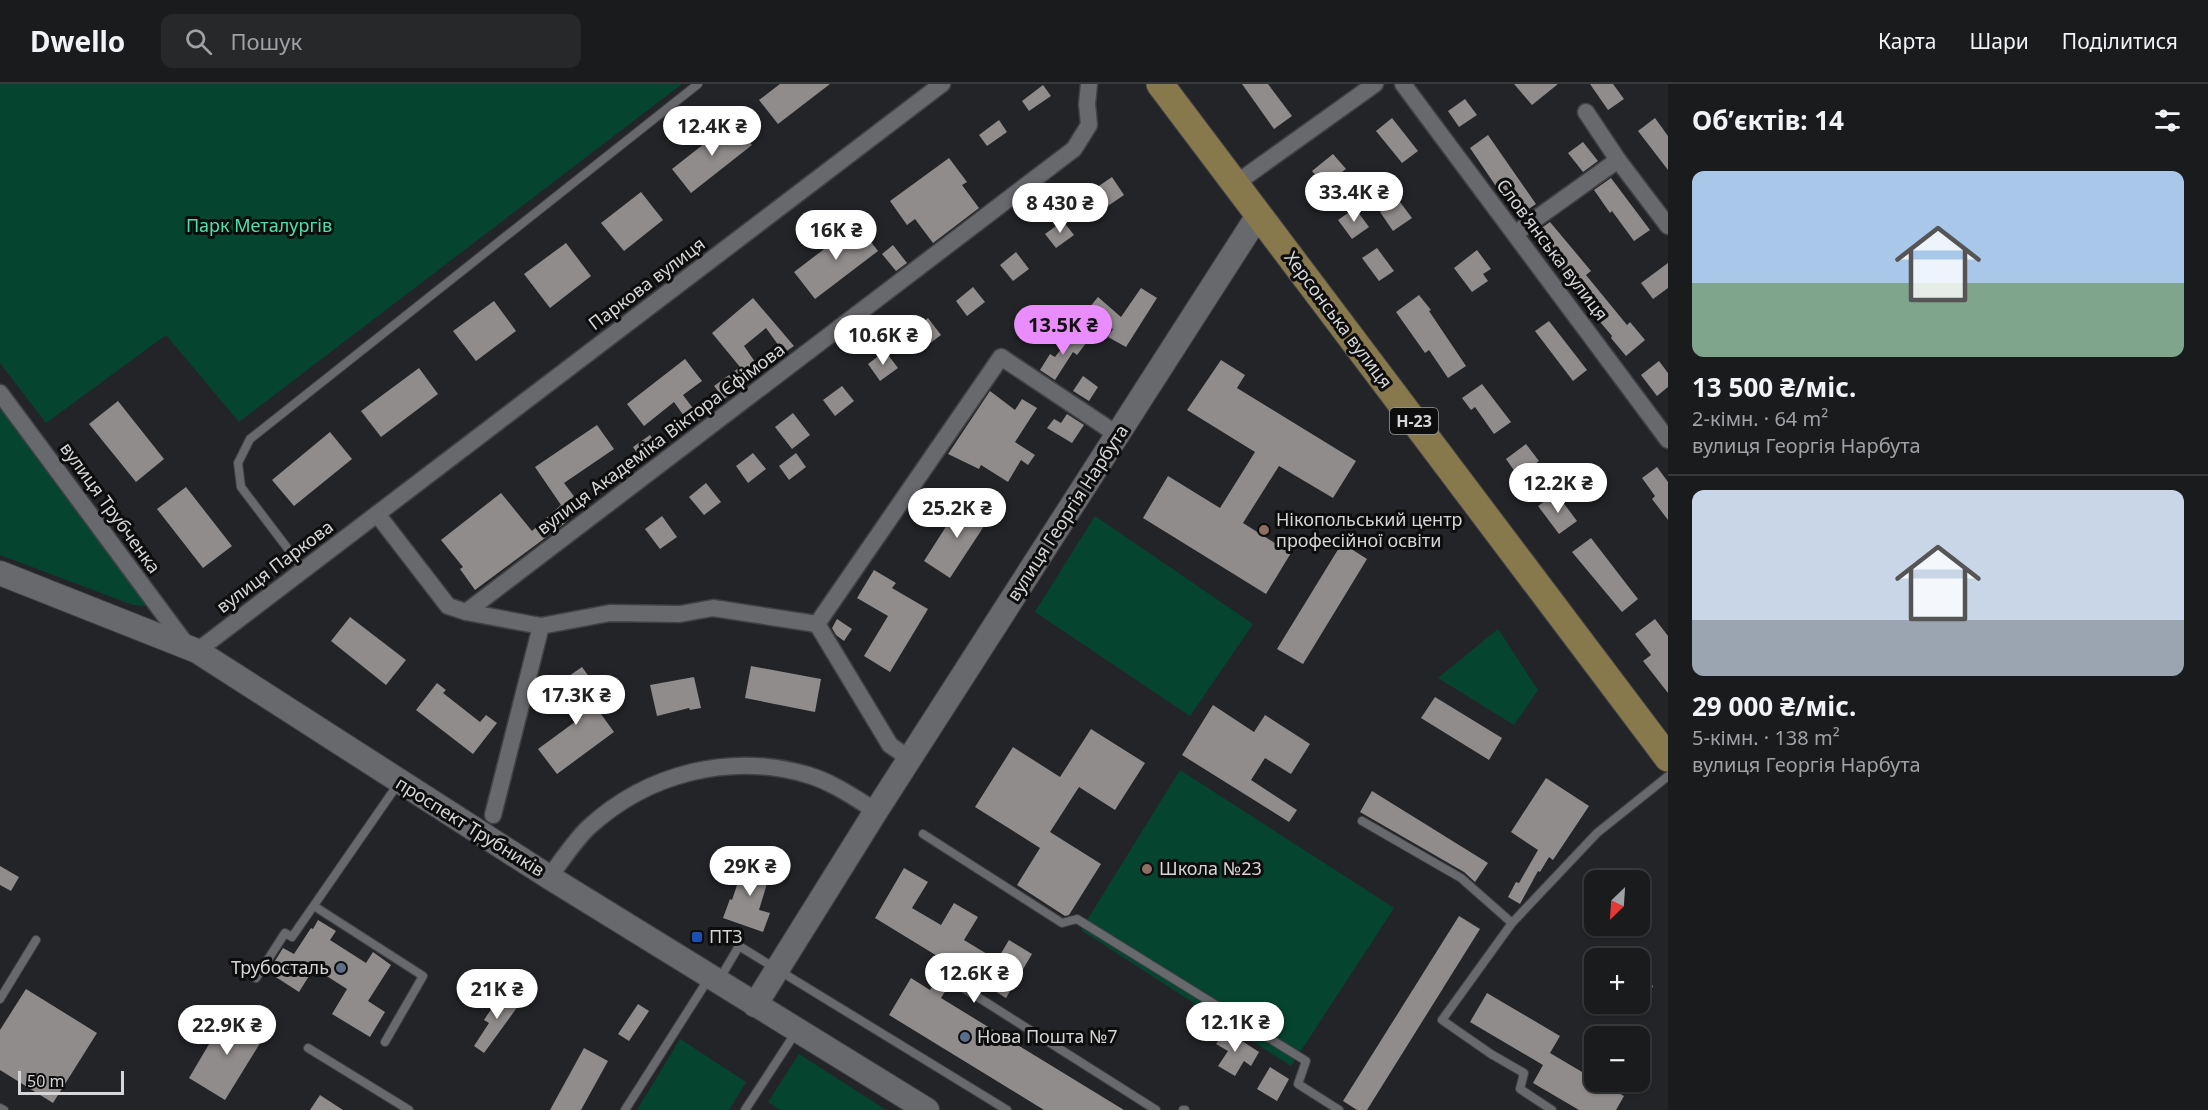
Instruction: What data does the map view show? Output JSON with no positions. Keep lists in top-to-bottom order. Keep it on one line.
{"streets":{"main road":["Херсонська вулиця","Н-23","вулиця Георгія Нарбута","проспект Трубників"],"street":["Словʼянська вулиця","Паркова вулиця","вулиця Академіка Віктора Єфімова","вулиця Трубченка","вулиця Паркова"]},"crossings":[["Паркова вулиця","вулиця Паркова"],["Херсонська вулиця","вулиця Георгія Нарбута"],["вулиця Трубченка","вулиця Паркова"],["вулиця Трубченка","проспект Трубників"],["вулиця Георгія Нарбута","проспект Трубників"],["вулиця Паркова","проспект Трубників"]],"parks":["Парк Металургів"],"places":{"other":["Нікопольський центр професійної освіти","Школа №23","Трубосталь","Нова Пошта №7"],"transit":["ПТЗ"]},"scale_bar":"50 m","north":"bottom left","page":{"header":"Dwello","search":"Пошук","nav":["Карта","Шари","Поділитися"],"heading":"Об’єктів: 14","price":["12.4K ₴","33.4K ₴","8 430 ₴","16K ₴","13.5K ₴","10.6K ₴","12.2K ₴","25.2K ₴","17.3K ₴","29K ₴","12.6K ₴","21K ₴","12.1K ₴","22.9K ₴"],"list":[{"name":"13 500 ₴/міс.","note":"2-кімн. · 64 m² · вулиця Георгія Нарбута"},{"name":"29 000 ₴/міс.","note":"5-кімн. · 138 m² · вулиця Георгія Нарбута"}],"map_buttons":["+","−"],"scale":"50 m"}}
